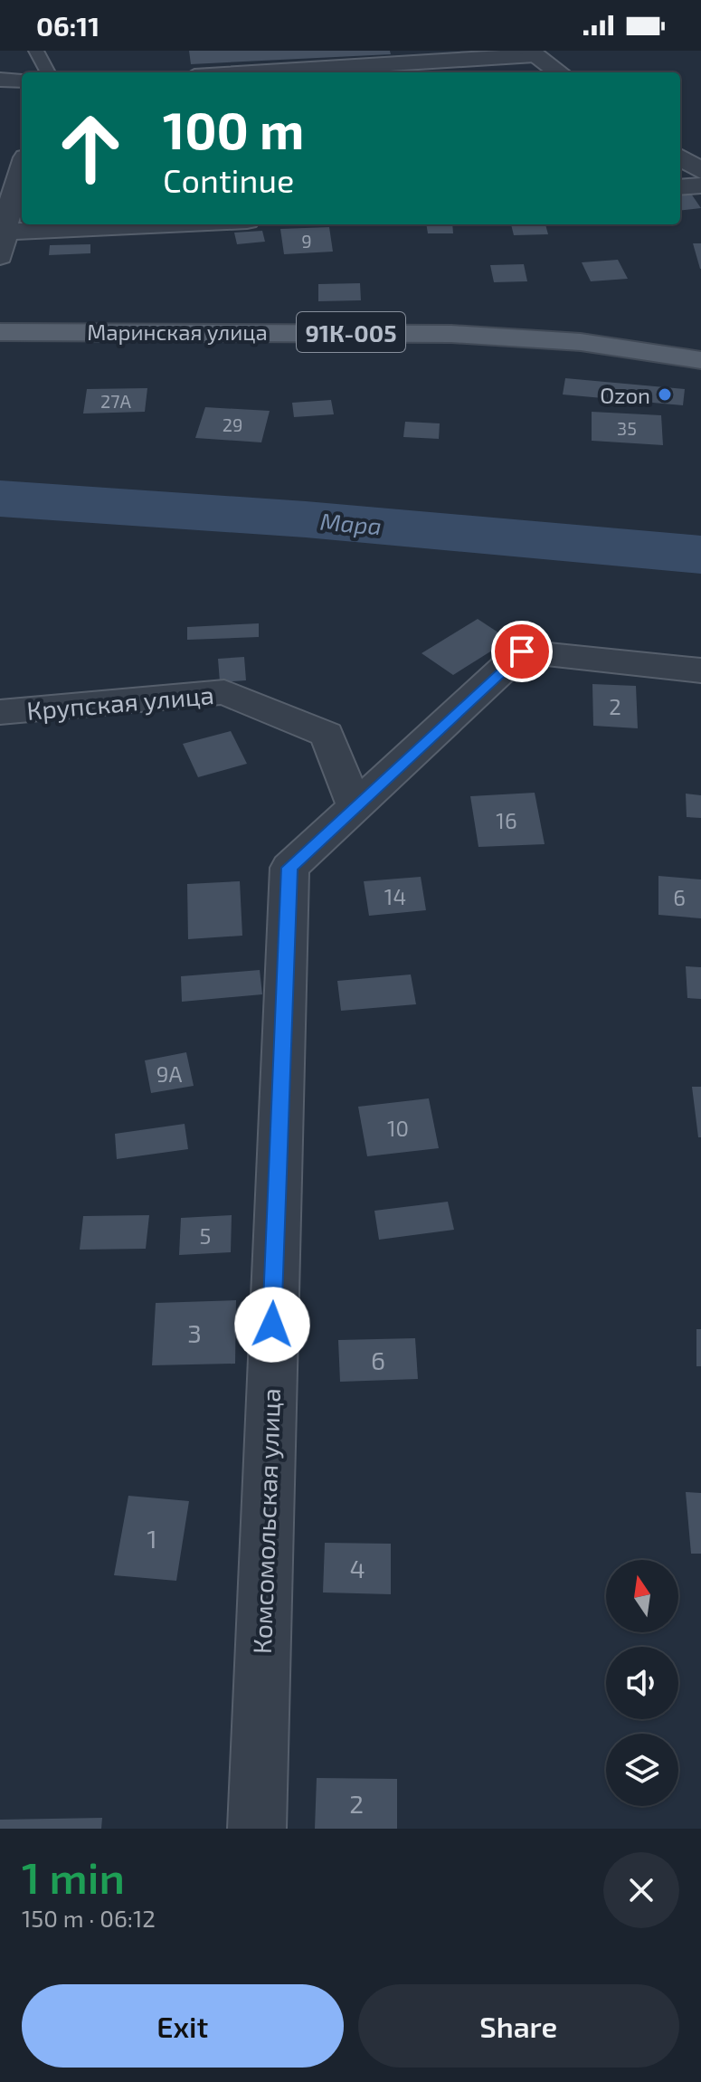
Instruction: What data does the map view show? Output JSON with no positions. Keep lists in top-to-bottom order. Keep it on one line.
{"streets":{"main road":["Маринская улица","91К-005"],"street":["Крупская улица","Комсомольская улица"]},"crossings":[["Крупская улица","Комсомольская улица"]],"water":["Мара"],"places":["Ozon"],"house_numbers":["9","27А","29","35","2","16","14","6","9А","10","5","3","6","1","4","2"],"north":"top","page":{"status":"06:11","turn":["100 m","Continue"],"heading":["1 min","150 m · 06:12"],"buttons":["Exit","Share"]}}
